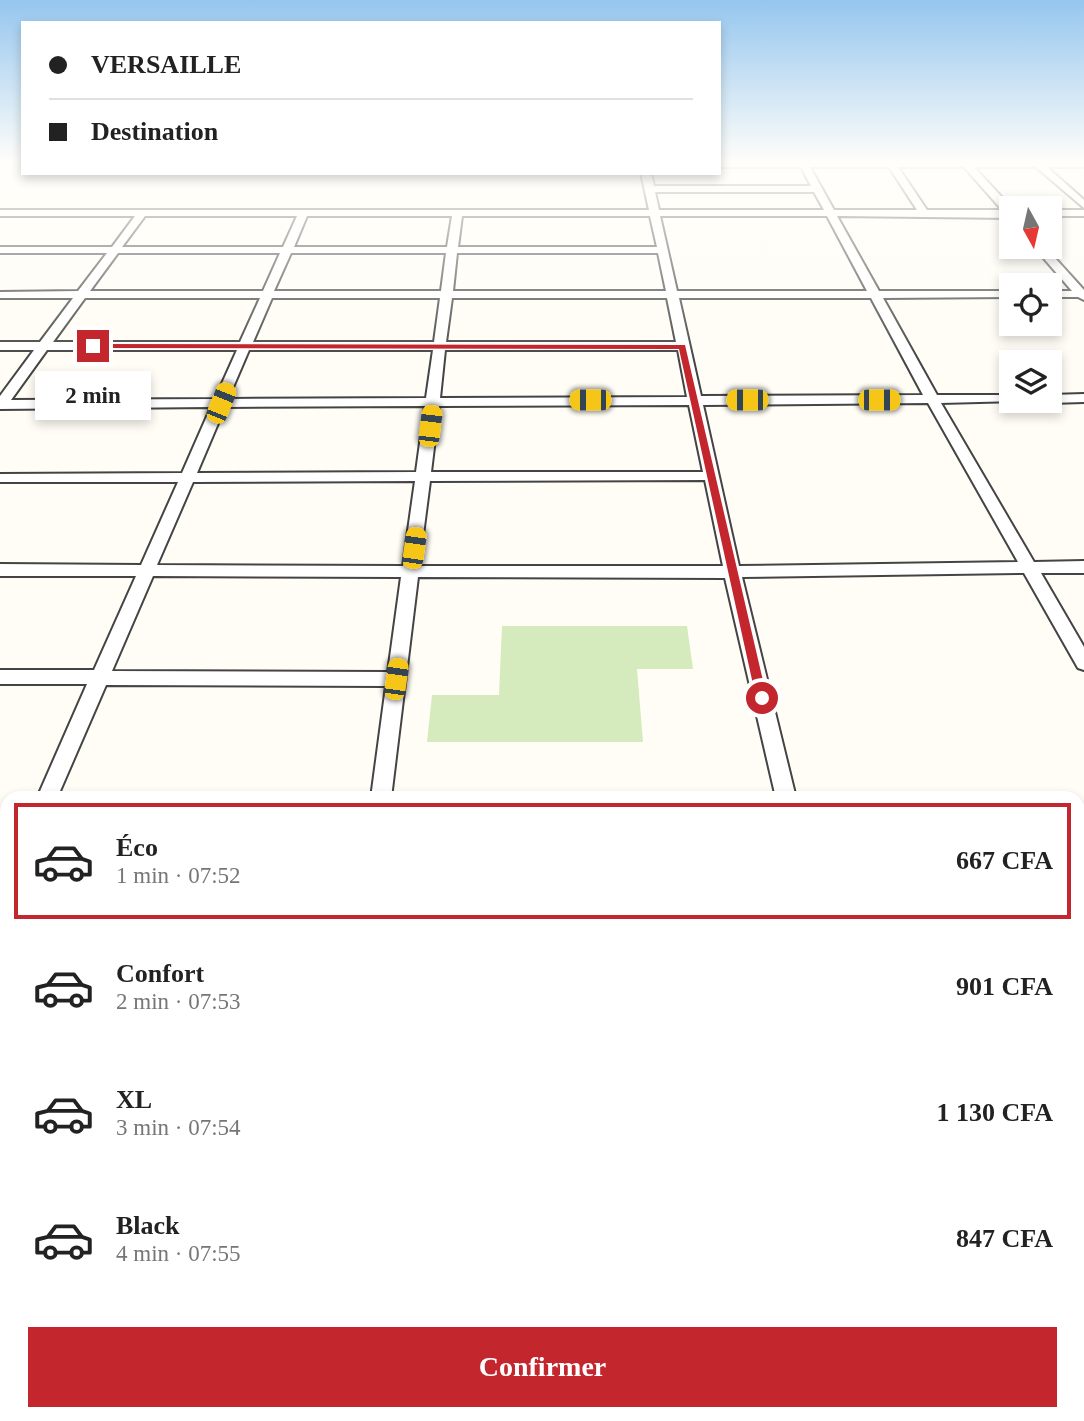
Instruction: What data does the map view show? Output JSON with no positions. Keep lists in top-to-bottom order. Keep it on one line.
{"north":"bottom","page":{"banner":["VERSAILLE","Destination"],"bubble":"2 min","list":[{"name":"Éco","note":"1 min · 07:52","value":"667 CFA"},{"name":"Confort","note":"2 min · 07:53","value":"901 CFA"},{"name":"XL","note":"3 min · 07:54","value":"1 130 CFA"},{"name":"Black","note":"4 min · 07:55","value":"847 CFA"}],"buttons":"Confirmer"}}
